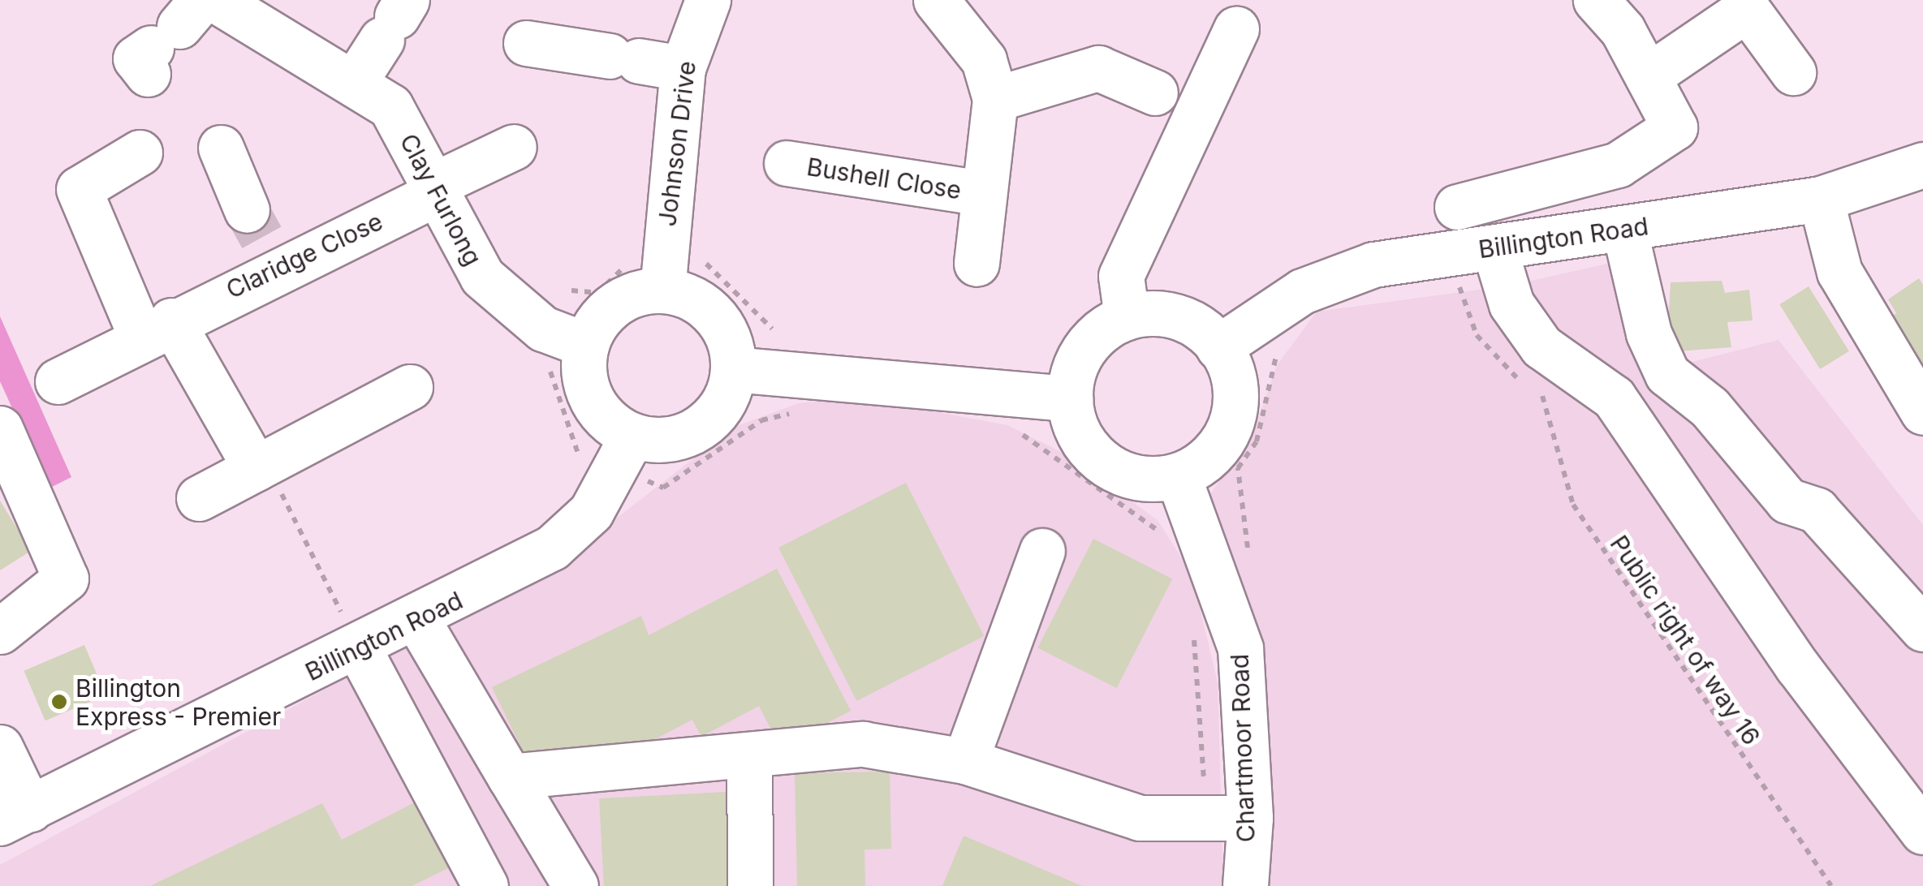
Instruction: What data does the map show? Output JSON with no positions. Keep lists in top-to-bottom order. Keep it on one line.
{"streets":{"street":["Johnson Drive","Bushell Close","Clay Furlong","Billington Road","Claridge Close","Chartmoor Road"],"path":["Public right of way 16"]},"crossings":[["Johnson Drive","Clay Furlong"],["Johnson Drive","Billington Road"],["Clay Furlong","Billington Road"],["Clay Furlong","Claridge Close"],["Billington Road","Chartmoor Road"]],"places":["Billington Express - Premier"]}
